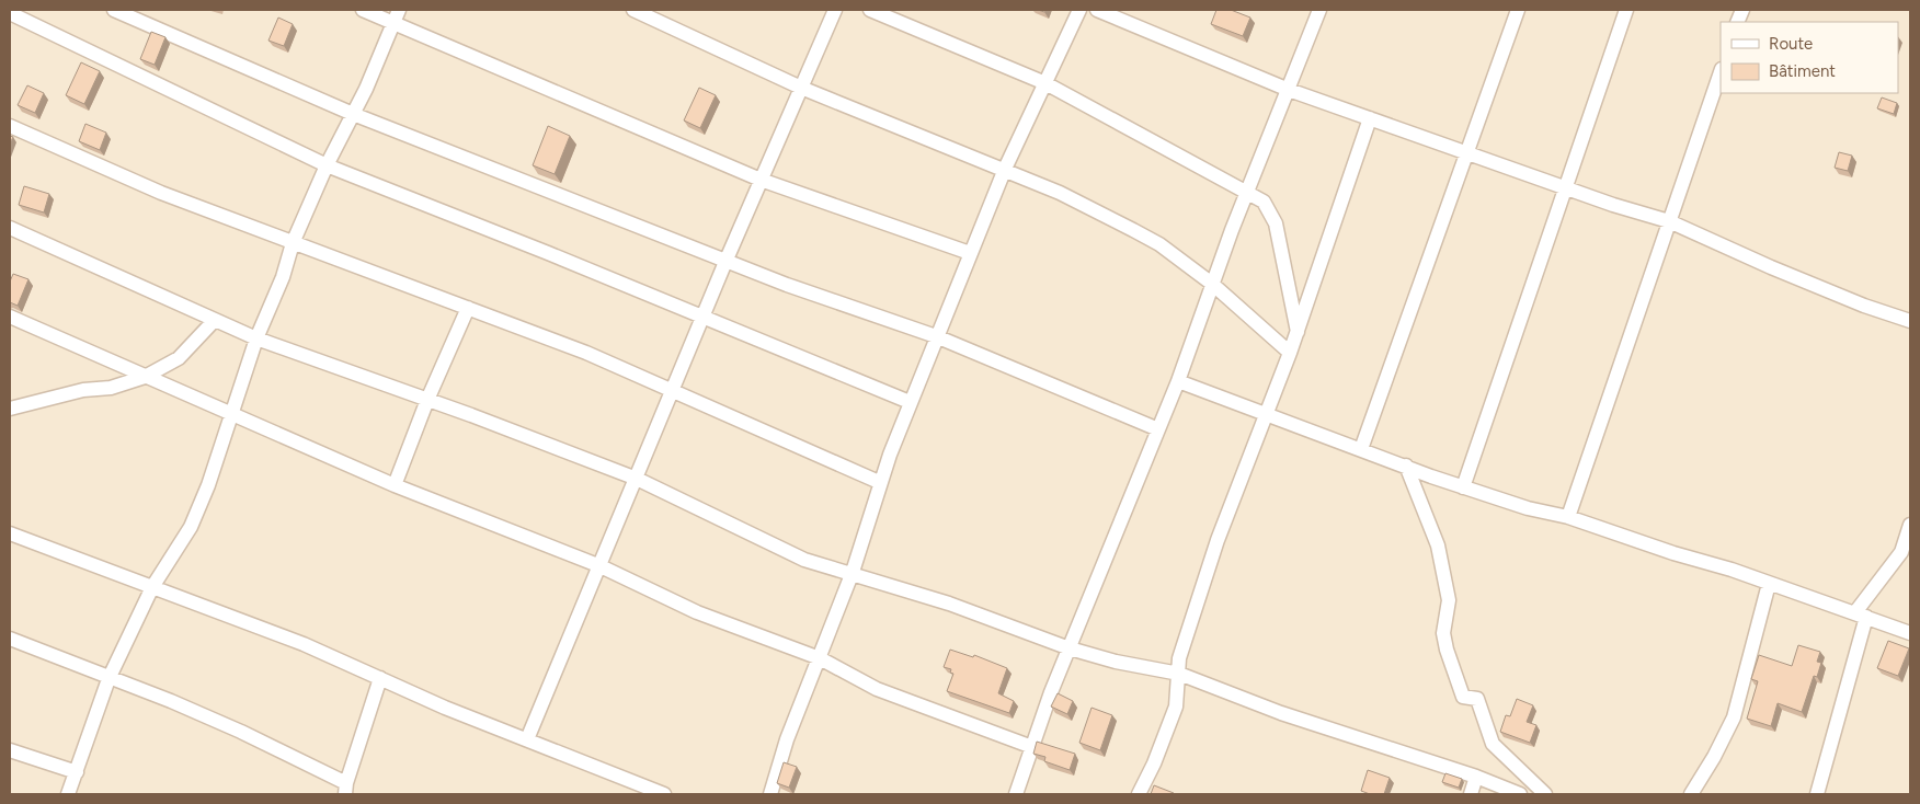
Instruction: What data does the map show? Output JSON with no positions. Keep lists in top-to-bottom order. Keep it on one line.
{"legend":["Route","Bâtiment"]}
